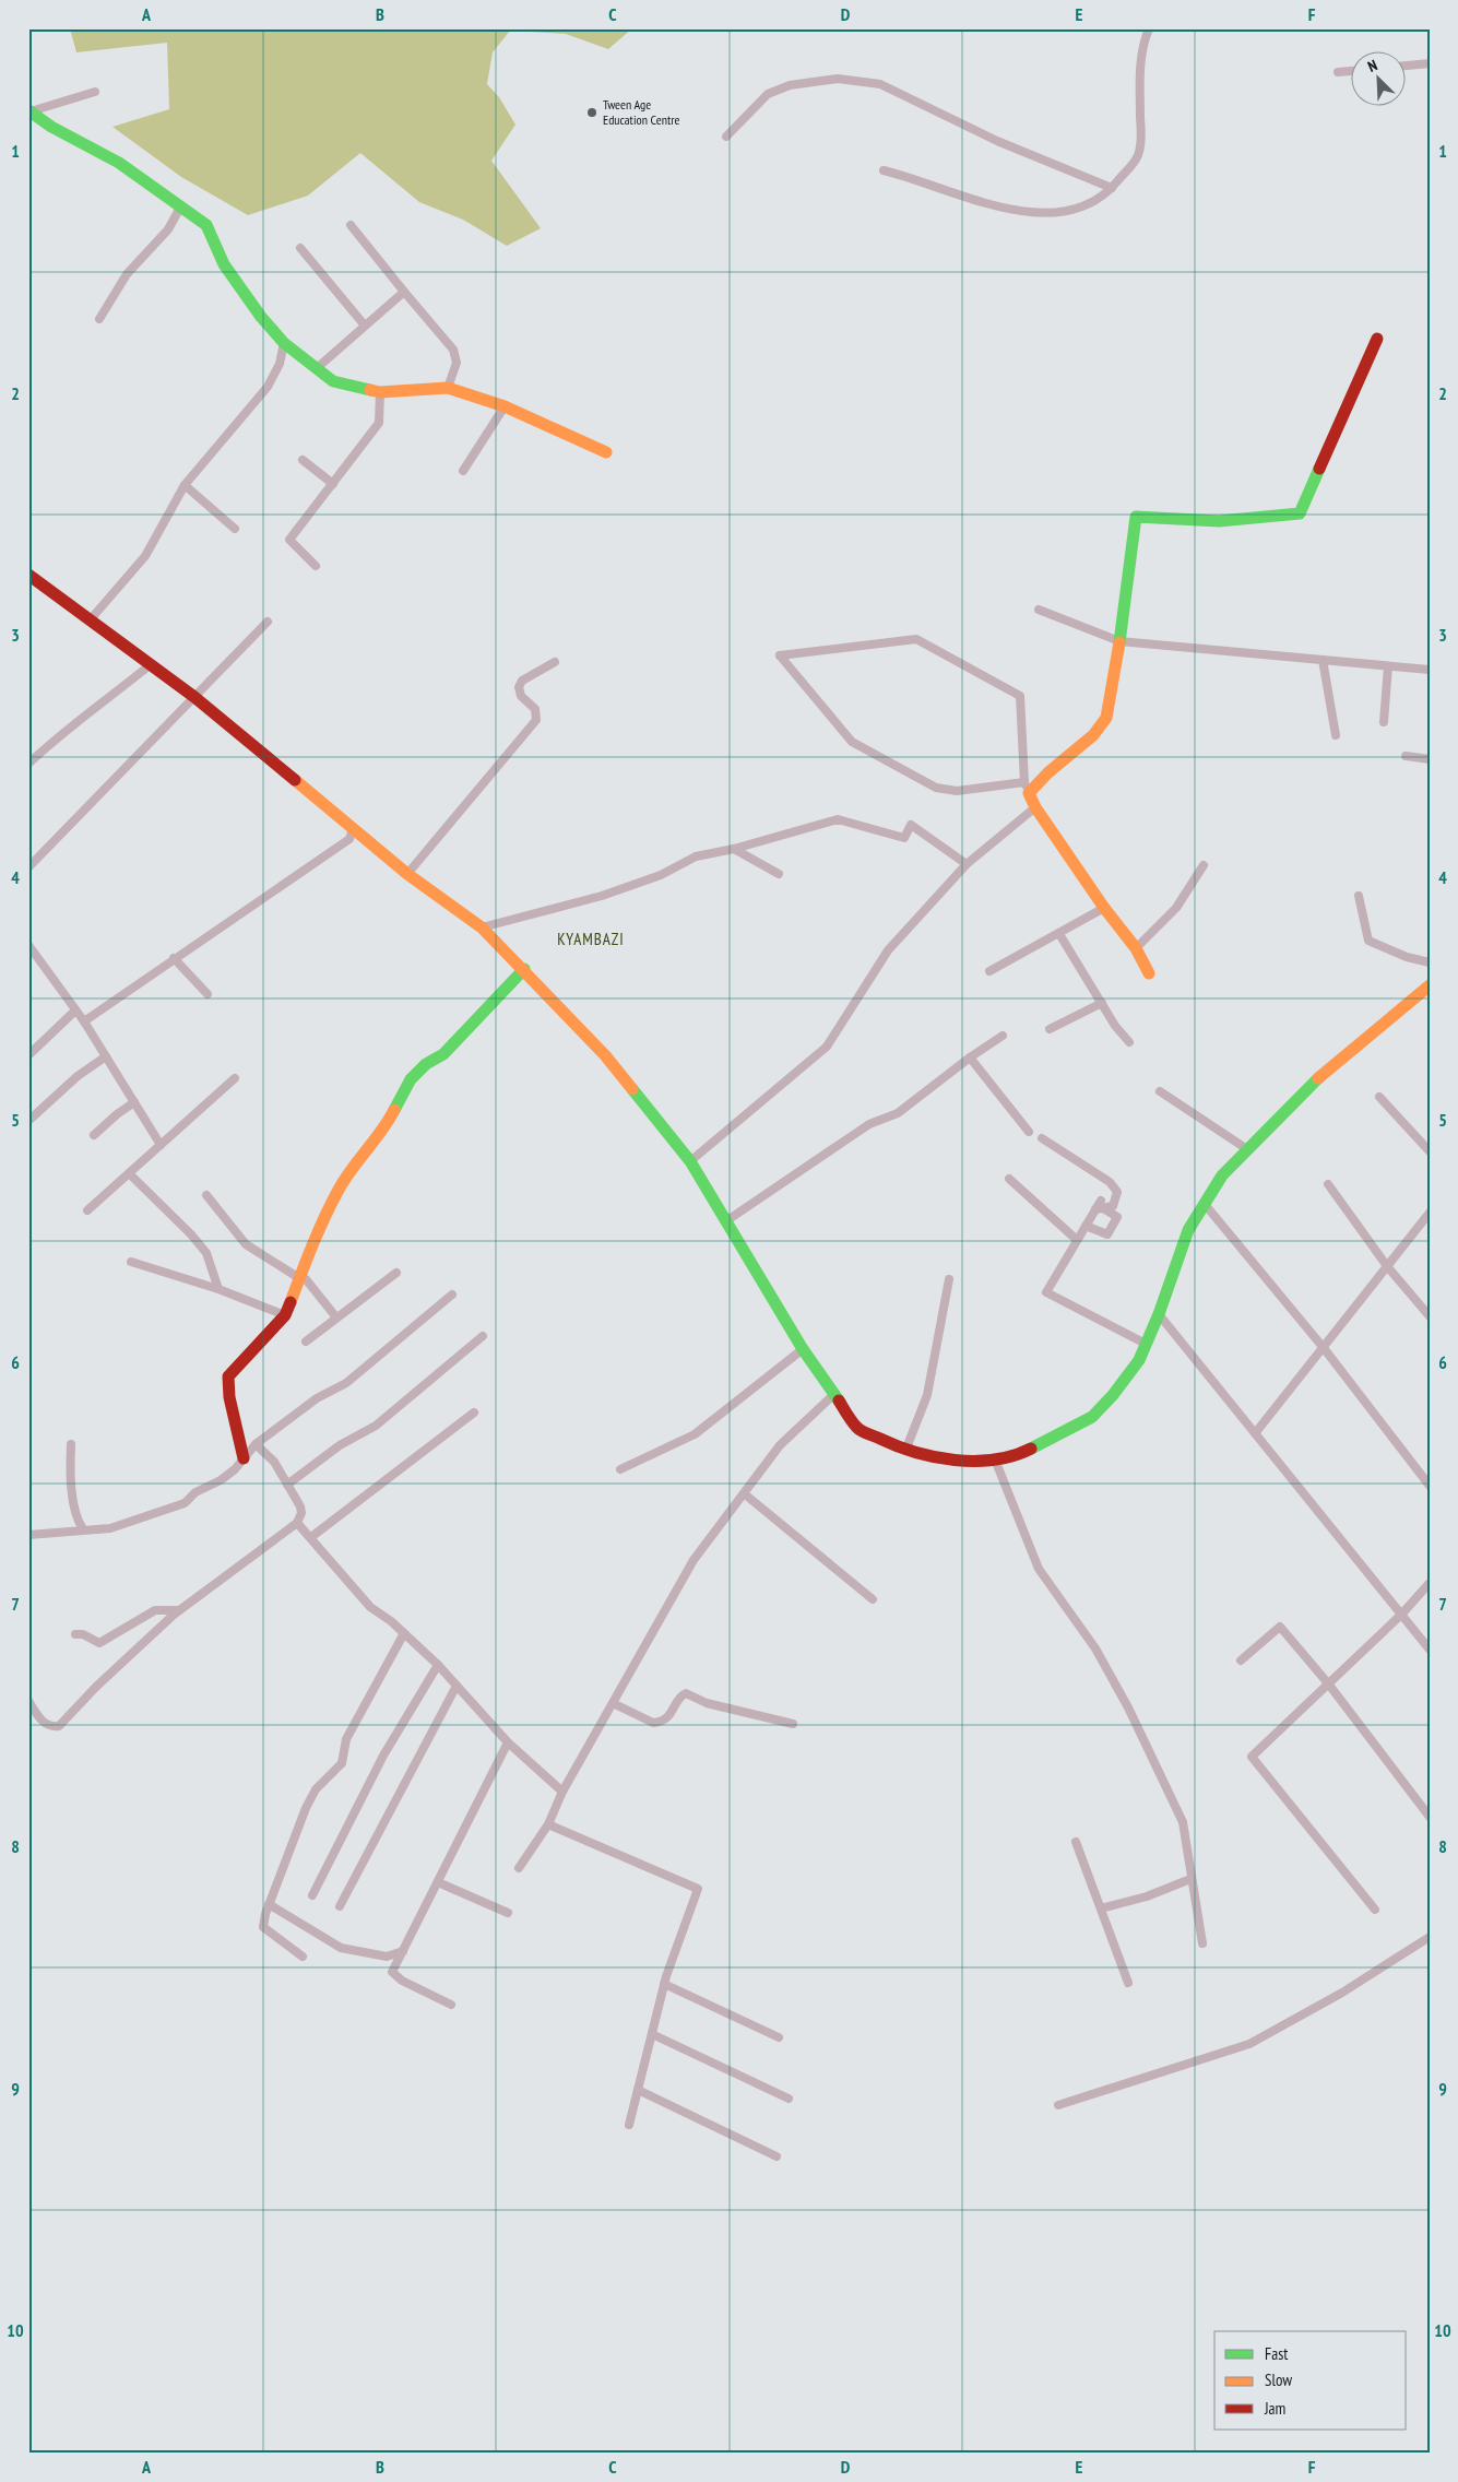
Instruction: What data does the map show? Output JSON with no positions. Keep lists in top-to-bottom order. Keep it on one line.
{"districts":["KYAMBAZI"],"places":["Tween Age Education Centre"],"legend":["Fast","Slow","Jam"],"north":"top left","grid":{"columns":["A","B","C","D","E","F"],"rows":["1","2","3","4","5","6","7","8","9","10"]}}
